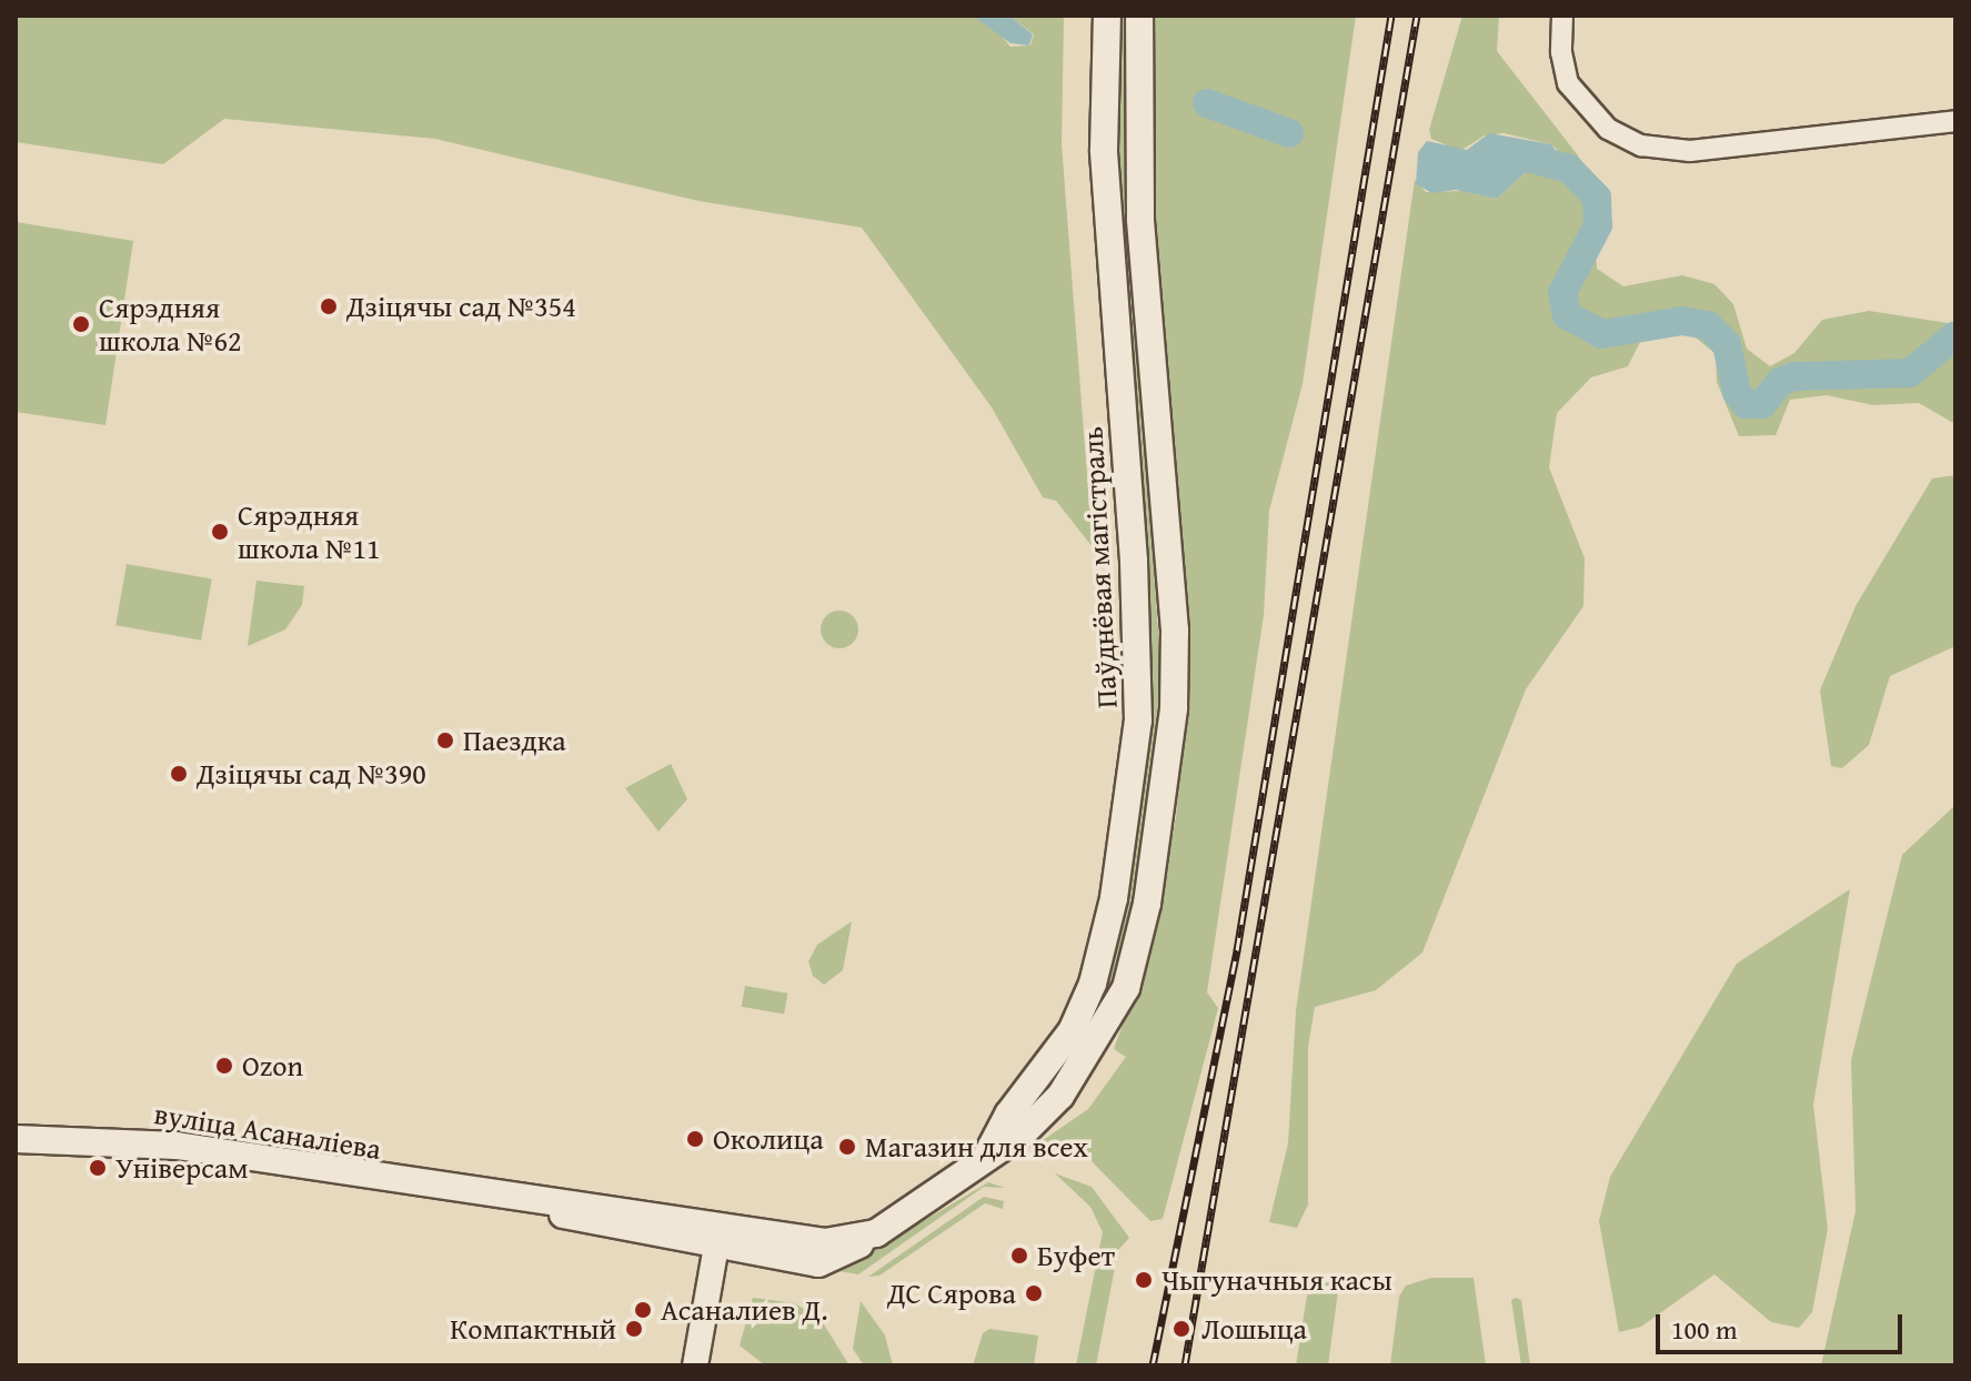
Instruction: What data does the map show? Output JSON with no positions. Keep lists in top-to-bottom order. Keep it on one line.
{"streets":{"main road":["Паўднёвая магістраль","вуліца Асаналіева"]},"crossings":[["Паўднёвая магістраль","вуліца Асаналіева"]],"places":["Дзіцячы сад №354","Сярэдняя школа №62","Сярэдняя школа №11","Паездка","Дзіцячы сад №390","Ozon","Околица","Магазин для всех","Універсам","Буфет","Чыгуначныя касы","ДС Сярова","Асаналиев Д.","Компактный","Лошыца"],"scale_bar":"100 m"}
